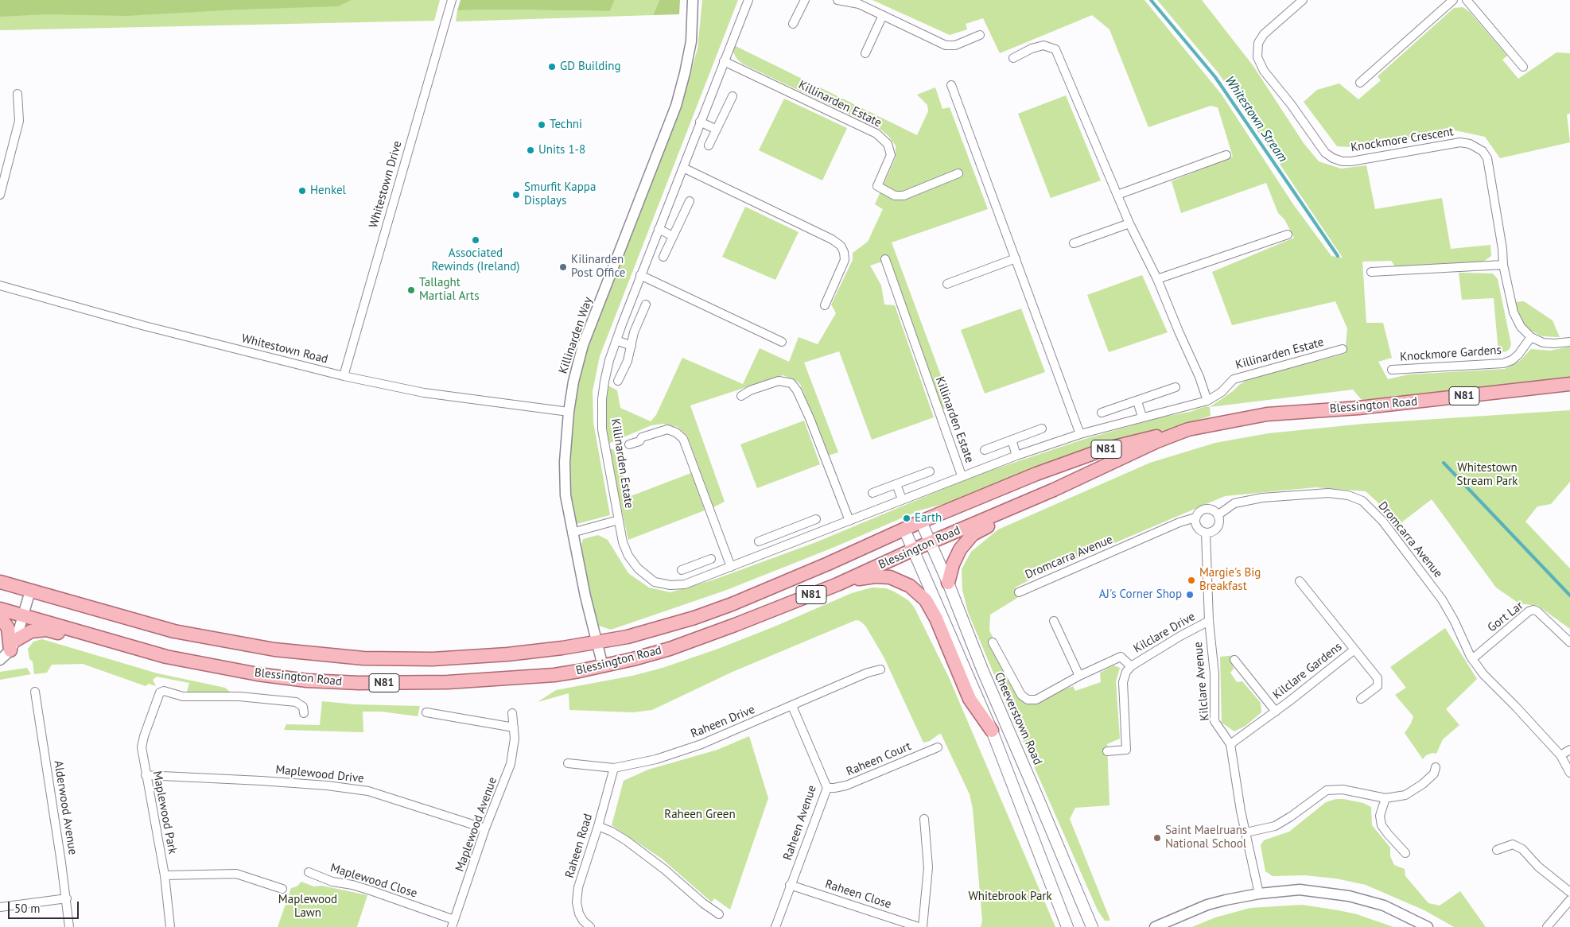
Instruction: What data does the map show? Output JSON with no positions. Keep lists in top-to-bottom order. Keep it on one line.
{"streets":{"main road":["N81","Blessington Road","Cheeverstown Road"],"street":["Killinarden Estate","Knockmore Crescent","Whitestown Drive","Killinarden Way","Whitestown Road","Knockmore Gardens","Dromcarra Avenue","Gort Lar","Kilclare Drive","Kilclare Gardens","Kilclare Avenue","Raheen Drive","Raheen Court","Maplewood Drive","Alderwood Avenue","Maplewood Park","Raheen Avenue","Maplewood Avenue","Raheen Road","Maplewood Close","Raheen Close"]},"crossings":[["Killinarden Estate","Killinarden Way"],["Knockmore Crescent","Knockmore Gardens"],["Whitestown Drive","Whitestown Road"],["Killinarden Way","Whitestown Road"],["Killinarden Way","Blessington Road"],["N81","Blessington Road"],["Blessington Road","Cheeverstown Road"],["Dromcarra Avenue","Gort Lar"],["Dromcarra Avenue","Kilclare Avenue"],["Kilclare Drive","Kilclare Avenue"],["Kilclare Gardens","Kilclare Avenue"],["Raheen Drive","Raheen Avenue"],["Raheen Drive","Raheen Road"],["Raheen Court","Raheen Avenue"],["Maplewood Drive","Maplewood Park"],["Maplewood Drive","Maplewood Avenue"],["Raheen Avenue","Raheen Close"],["Maplewood Avenue","Maplewood Close"]],"water":["Whitestown Stream"],"parks":["Whitestown Stream Park","Raheen Green","Whitebrook Park","Maplewood Lawn"],"places":["GD Building","Techni","Units 1-8","Henkel","Smurfit Kappa Displays","Associated Rewinds (Ireland)","Kilinarden Post Office","Tallaght Martial Arts","Earth","Margie's Big Breakfast","AJ's Corner Shop","Saint Maelruans National School"],"scale_bar":"50 m"}
